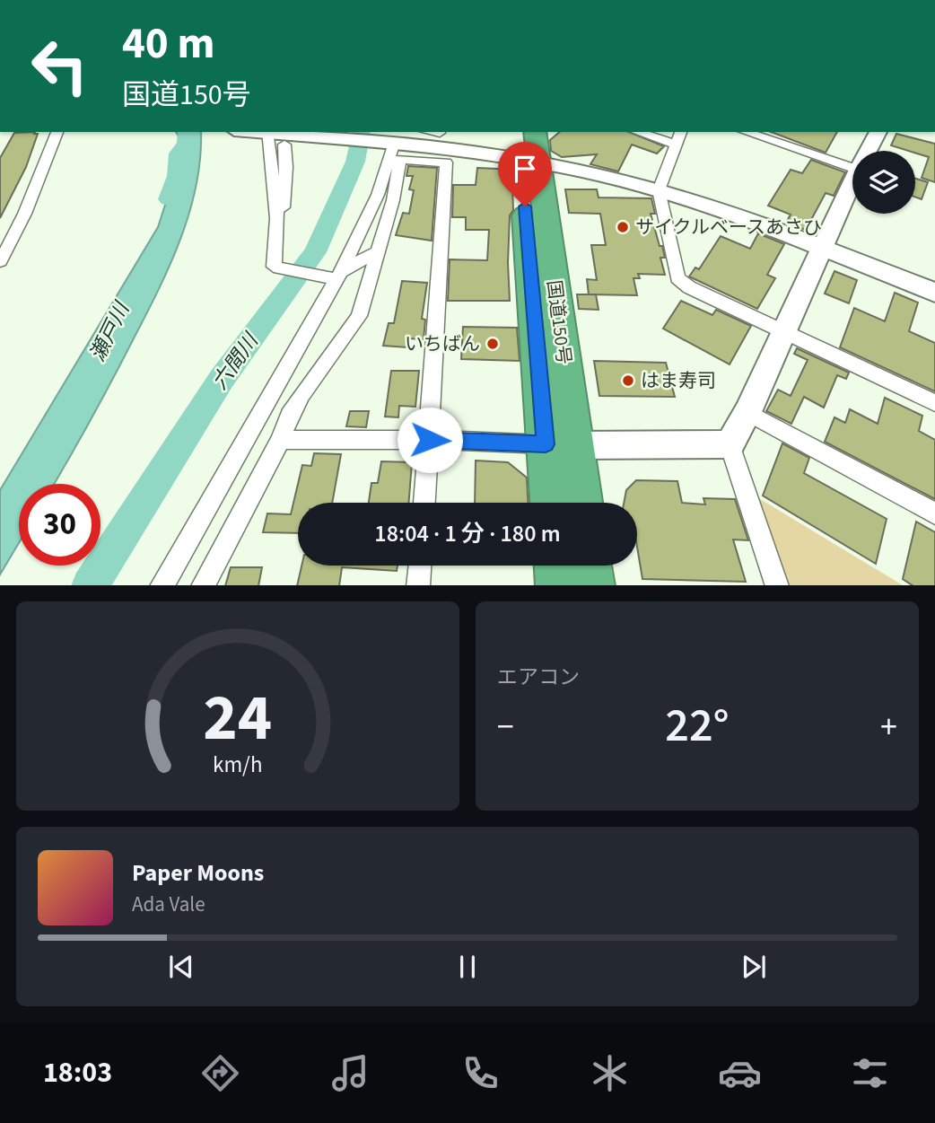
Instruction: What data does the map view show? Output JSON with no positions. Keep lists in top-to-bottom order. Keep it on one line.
{"streets":{"highway":["国道150号"]},"water":["瀬戸川","六間川"],"places":["サイクルベースあさひ","いちばん","はま寿司"],"page":{"turn":["40 m","国道150号"],"limit":"30","trip":"18:04 · 1 分 · 180 m","tile":"エアコン","heat":["−","22°","+"],"song":["Paper Moons","Ada Vale"],"tabs":"18:03","gauge":["24","km/h"]}}
